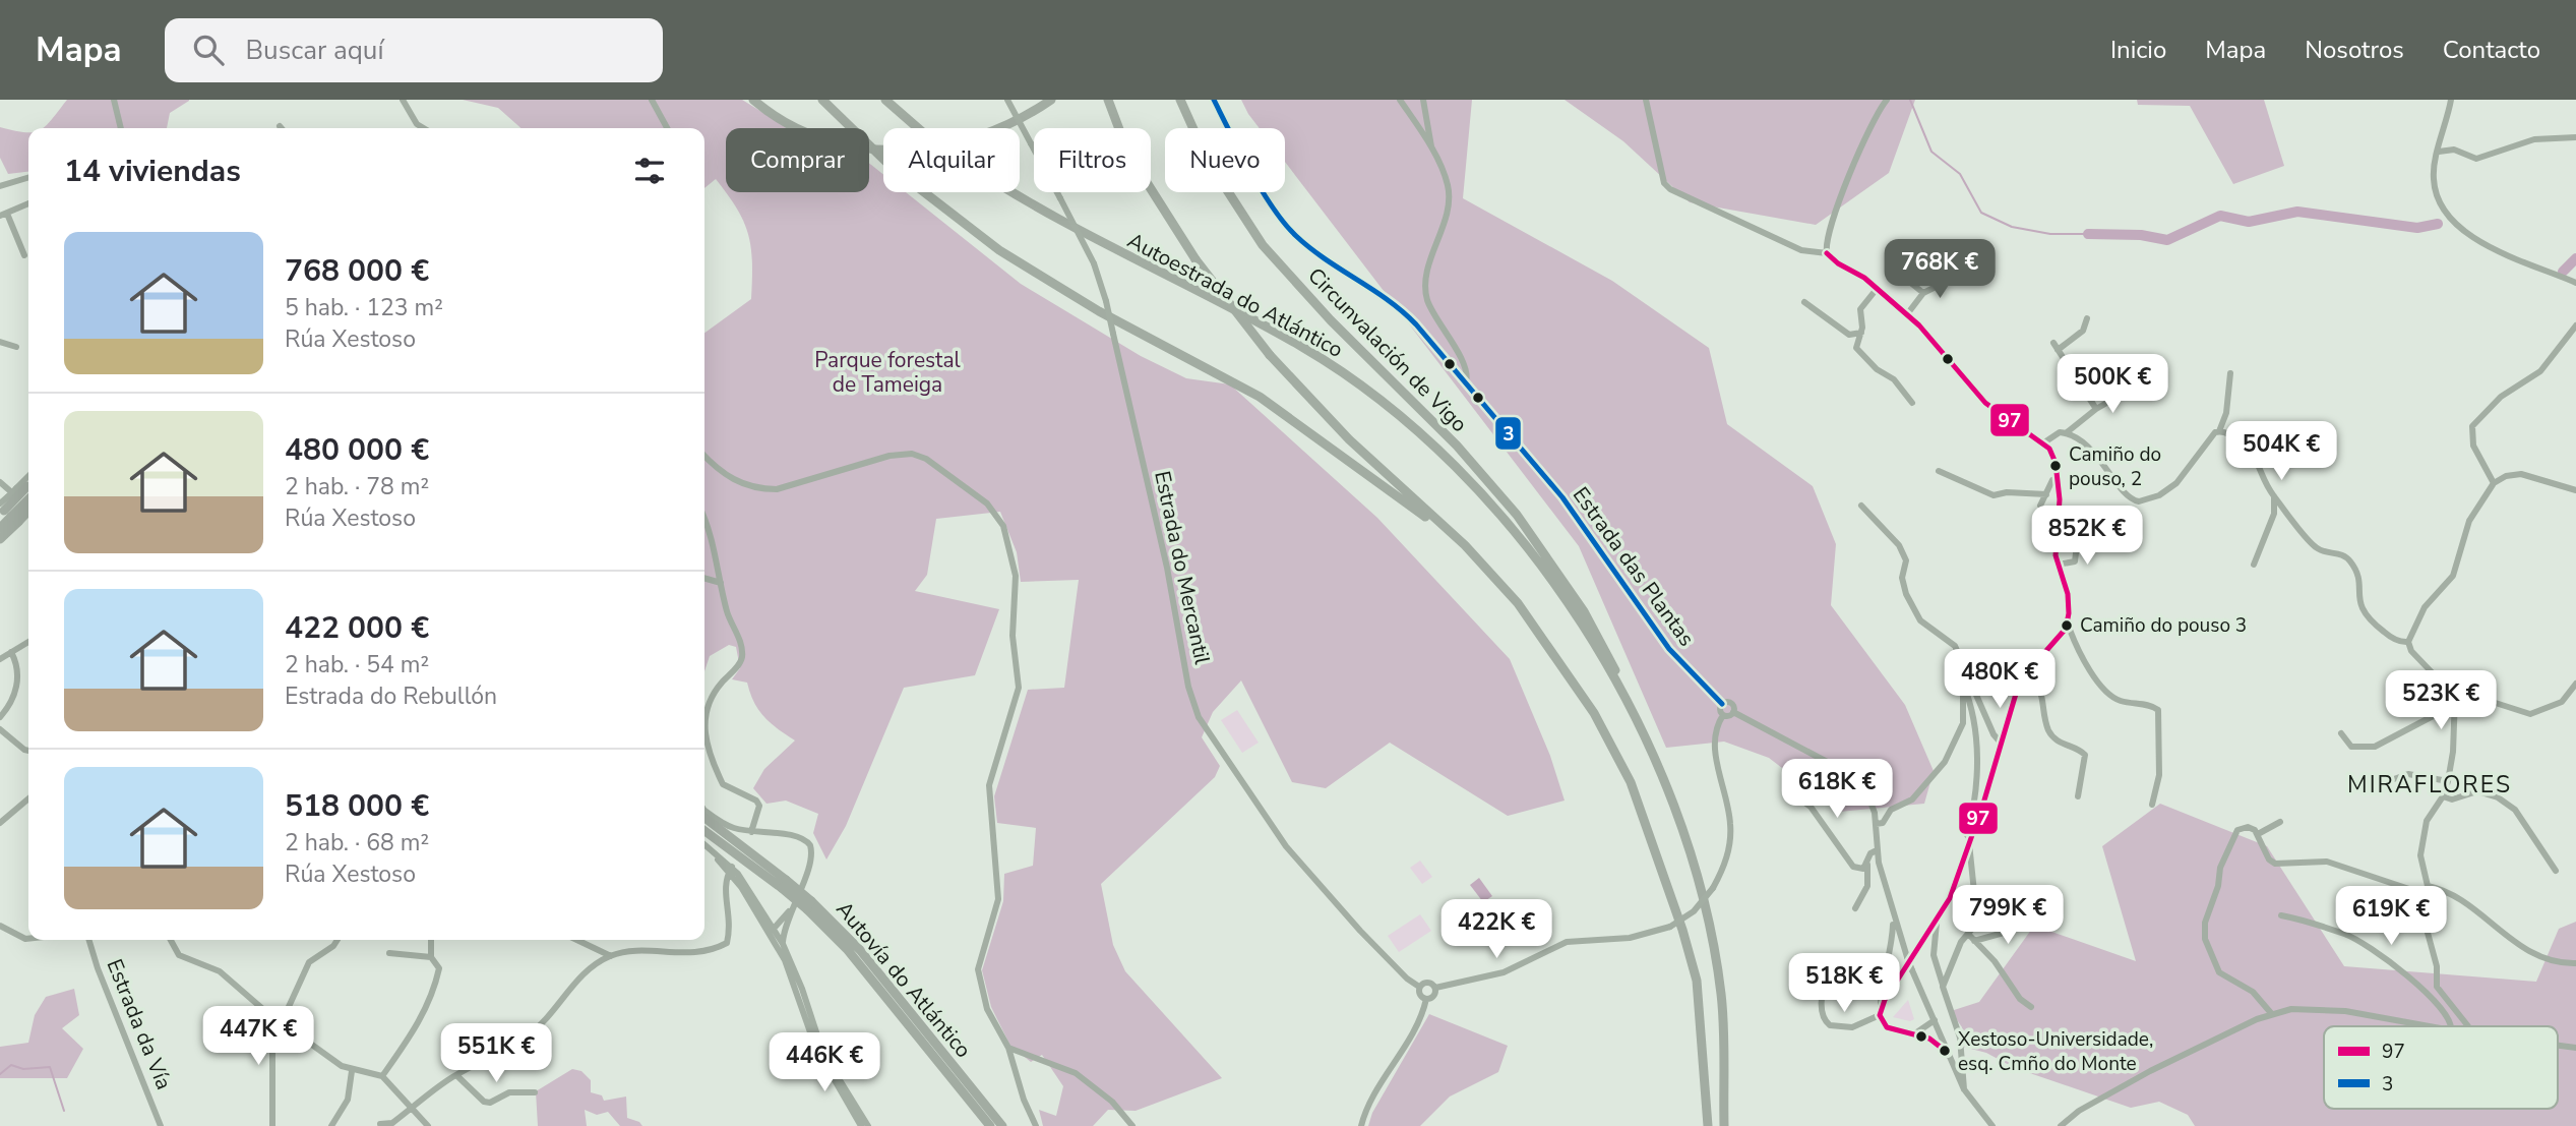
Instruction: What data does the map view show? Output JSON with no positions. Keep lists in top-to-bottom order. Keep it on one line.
{"streets":{"highway":["Autoestrada do Atlántico","Circunvalación de Vigo","Autovía do Atlántico"],"street":["Estrada das Plantas","Estrada do Mercantil","Estrada da Vía"]},"crossings":[["Autoestrada do Atlántico","Circunvalación de Vigo"]],"districts":["MIRAFLORES"],"parks":["Parque forestal de Tameiga"],"places":["Camiño do pouso, 2","Camiño do pouso 3","Xestoso-Universidade, esq. Cmño do Monte"],"lines":["transit line 3","transit line 97"],"legend":["97","3"],"page":{"header":"Mapa","search":"Buscar aquí","nav":["Inicio","Mapa","Nosotros","Contacto"],"chip":["Comprar","Alquilar","Filtros","Nuevo"],"heading":"14 viviendas","list":[{"name":"768 000 €","note":"5 hab. · 123 m² · Rúa Xestoso"},{"name":"480 000 €","note":"2 hab. · 78 m² · Rúa Xestoso"},{"name":"422 000 €","note":"2 hab. · 54 m² · Estrada do Rebullón"},{"name":"518 000 €","note":"2 hab. · 68 m² · Rúa Xestoso"}],"price":["768K €","500K €","504K €","852K €","480K €","523K €","618K €","799K €","619K €","422K €","518K €","447K €","551K €","446K €"]}}
